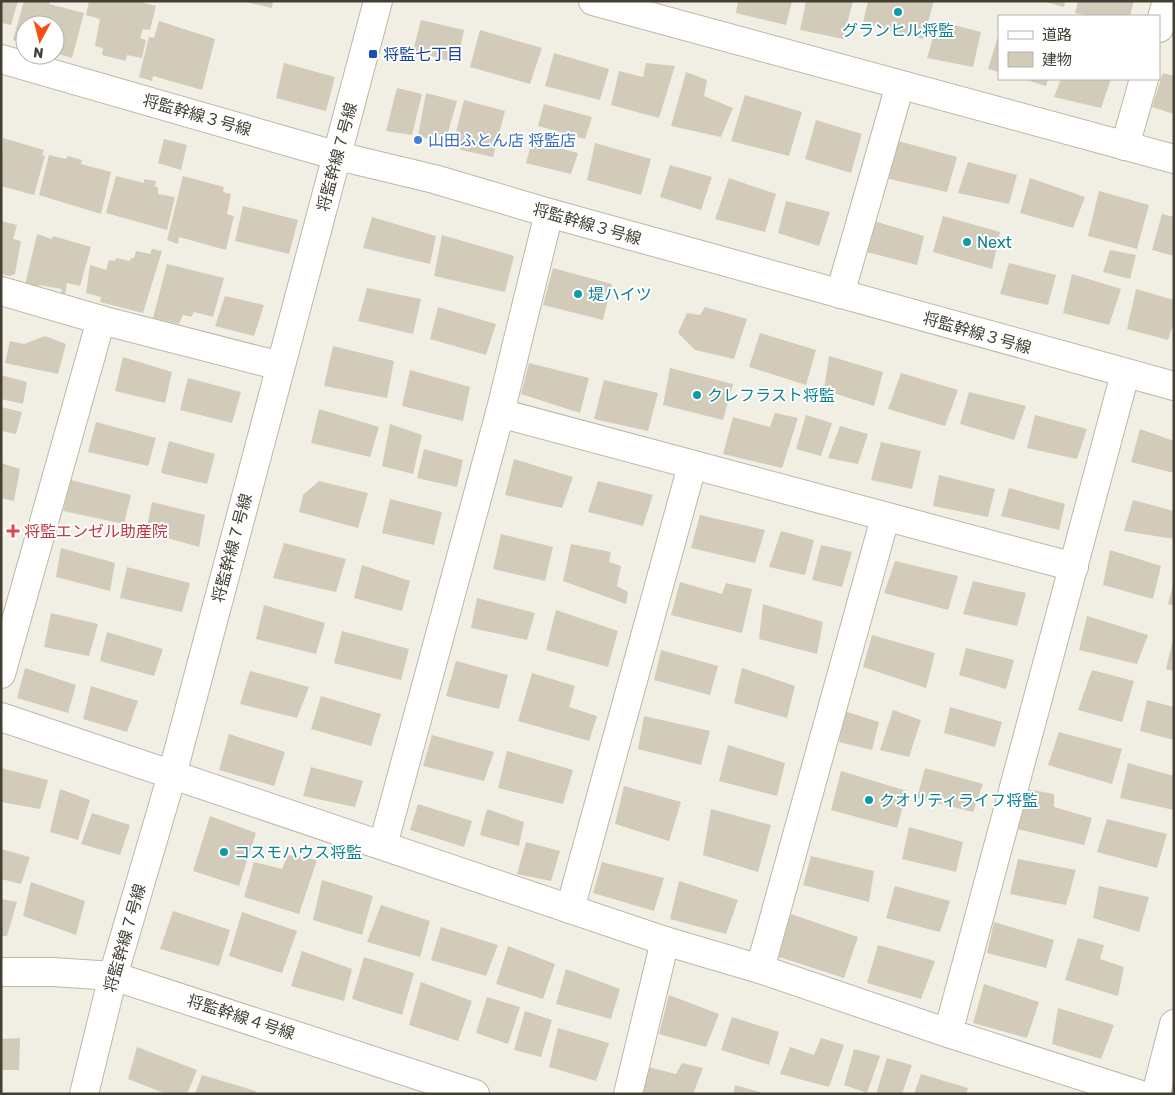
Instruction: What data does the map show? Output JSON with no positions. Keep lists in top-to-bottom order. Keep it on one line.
{"streets":{"street":["将監幹線３号線","将監幹線７号線","将監幹線４号線"]},"crossings":[["将監幹線３号線","将監幹線７号線"],["将監幹線７号線","将監幹線４号線"]],"places":{"other":["グランヒル将監","山田ふとん店 将監店","Next","堤ハイツ","クレフラスト将監","クオリティライフ将監","コスモハウス将監"],"transit":["将監七丁目"],"health":["将監エンゼル助産院"]},"legend":["道路","建物"],"north":"bottom"}
